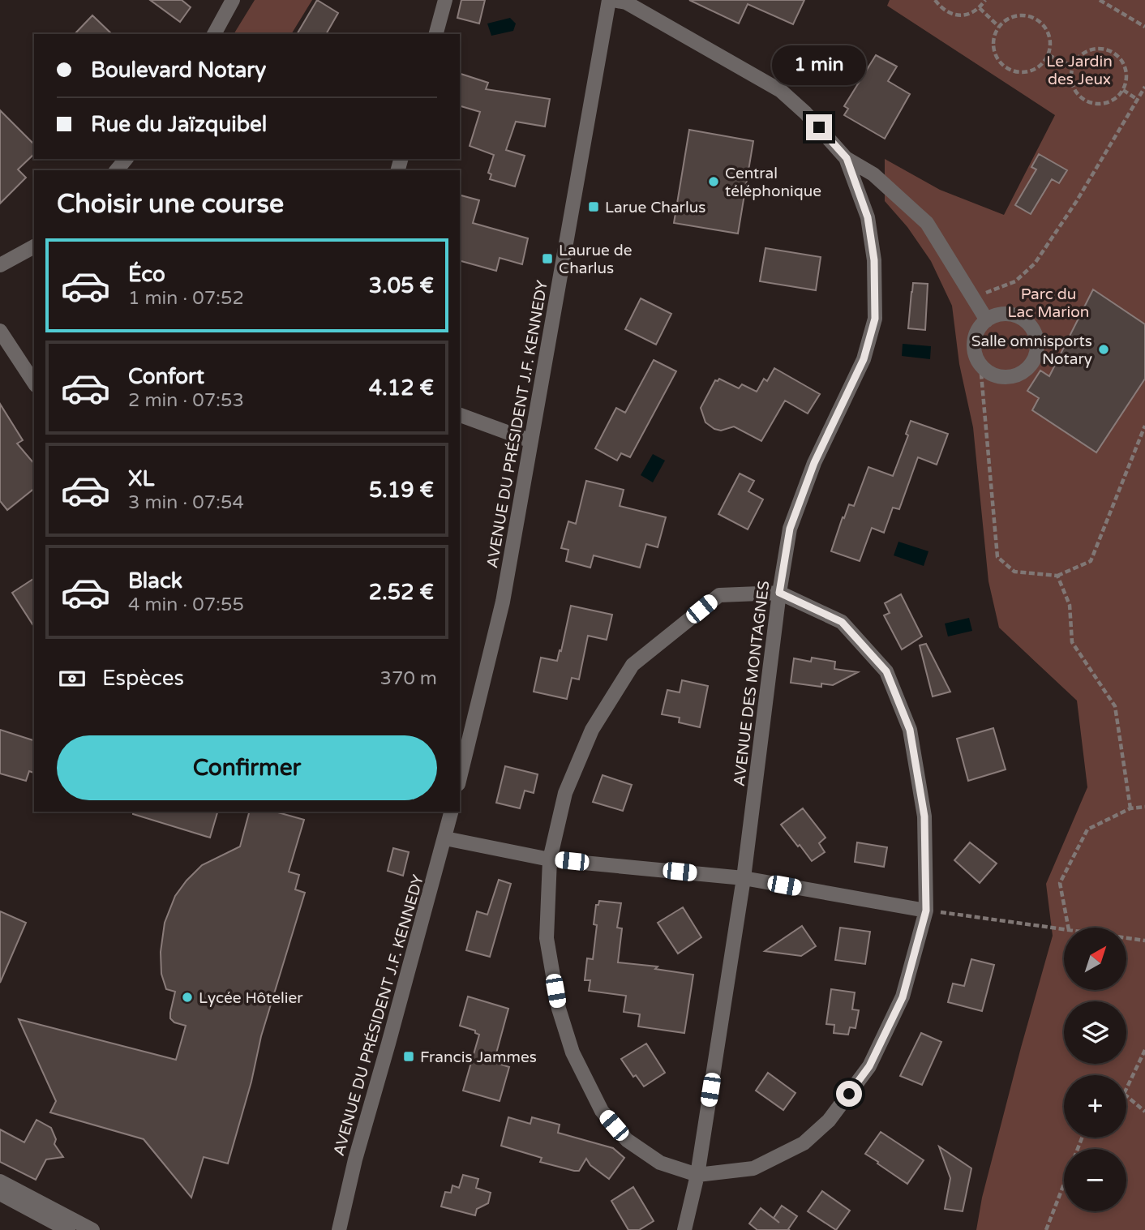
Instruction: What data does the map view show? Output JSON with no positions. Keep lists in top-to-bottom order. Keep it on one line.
{"streets":{"street":["AVENUE DU PRÉSIDENT J.F. KENNEDY","AVENUE DES MONTAGNES"]},"parks":["Le Jardin des Jeux","Parc du Lac Marion"],"places":{"other":["Central téléphonique","Salle omnisports Notary","Lycée Hôtelier"],"transit":["Larue Charlus","Laurue de Charlus","Francis Jammes"]},"north":"top right","page":{"banner":["Boulevard Notary","Rue du Jaïzquibel"],"bubble":"1 min","heading":"Choisir une course","list":[{"name":"Éco","note":"1 min · 07:52","value":"3.05 €"},{"name":"Confort","note":"2 min · 07:53","value":"4.12 €"},{"name":"XL","note":"3 min · 07:54","value":"5.19 €"},{"name":"Black","note":"4 min · 07:55","value":"2.52 €"}],"pay":["Espèces","370 m"],"buttons":"Confirmer","map_buttons":["+","−"]}}
